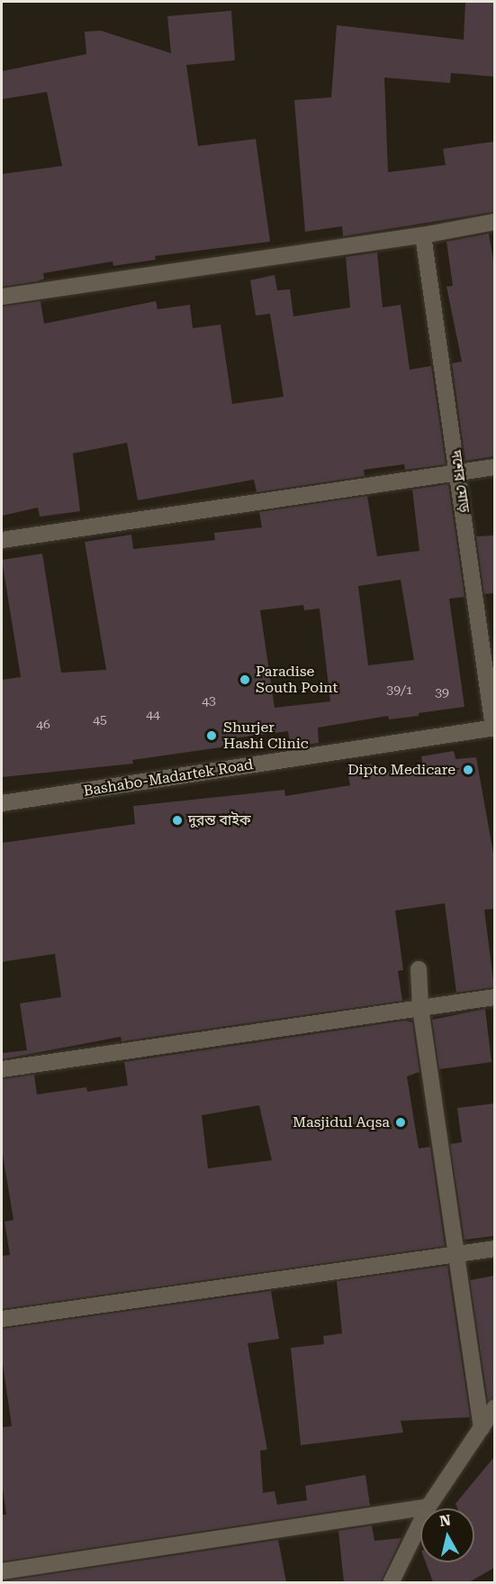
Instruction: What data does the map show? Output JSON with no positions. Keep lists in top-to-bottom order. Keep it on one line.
{"streets":{"street":["দশের মোড়","Bashabo-Madartek Road"]},"crossings":[["দশের মোড়","Bashabo-Madartek Road"]],"places":["Paradise South Point","Shurjer Hashi Clinic","Dipto Medicare","দুরন্ত বাইক","Masjidul Aqsa"],"house_numbers":["39/1","39","43","44","45","46"],"north":"top"}
